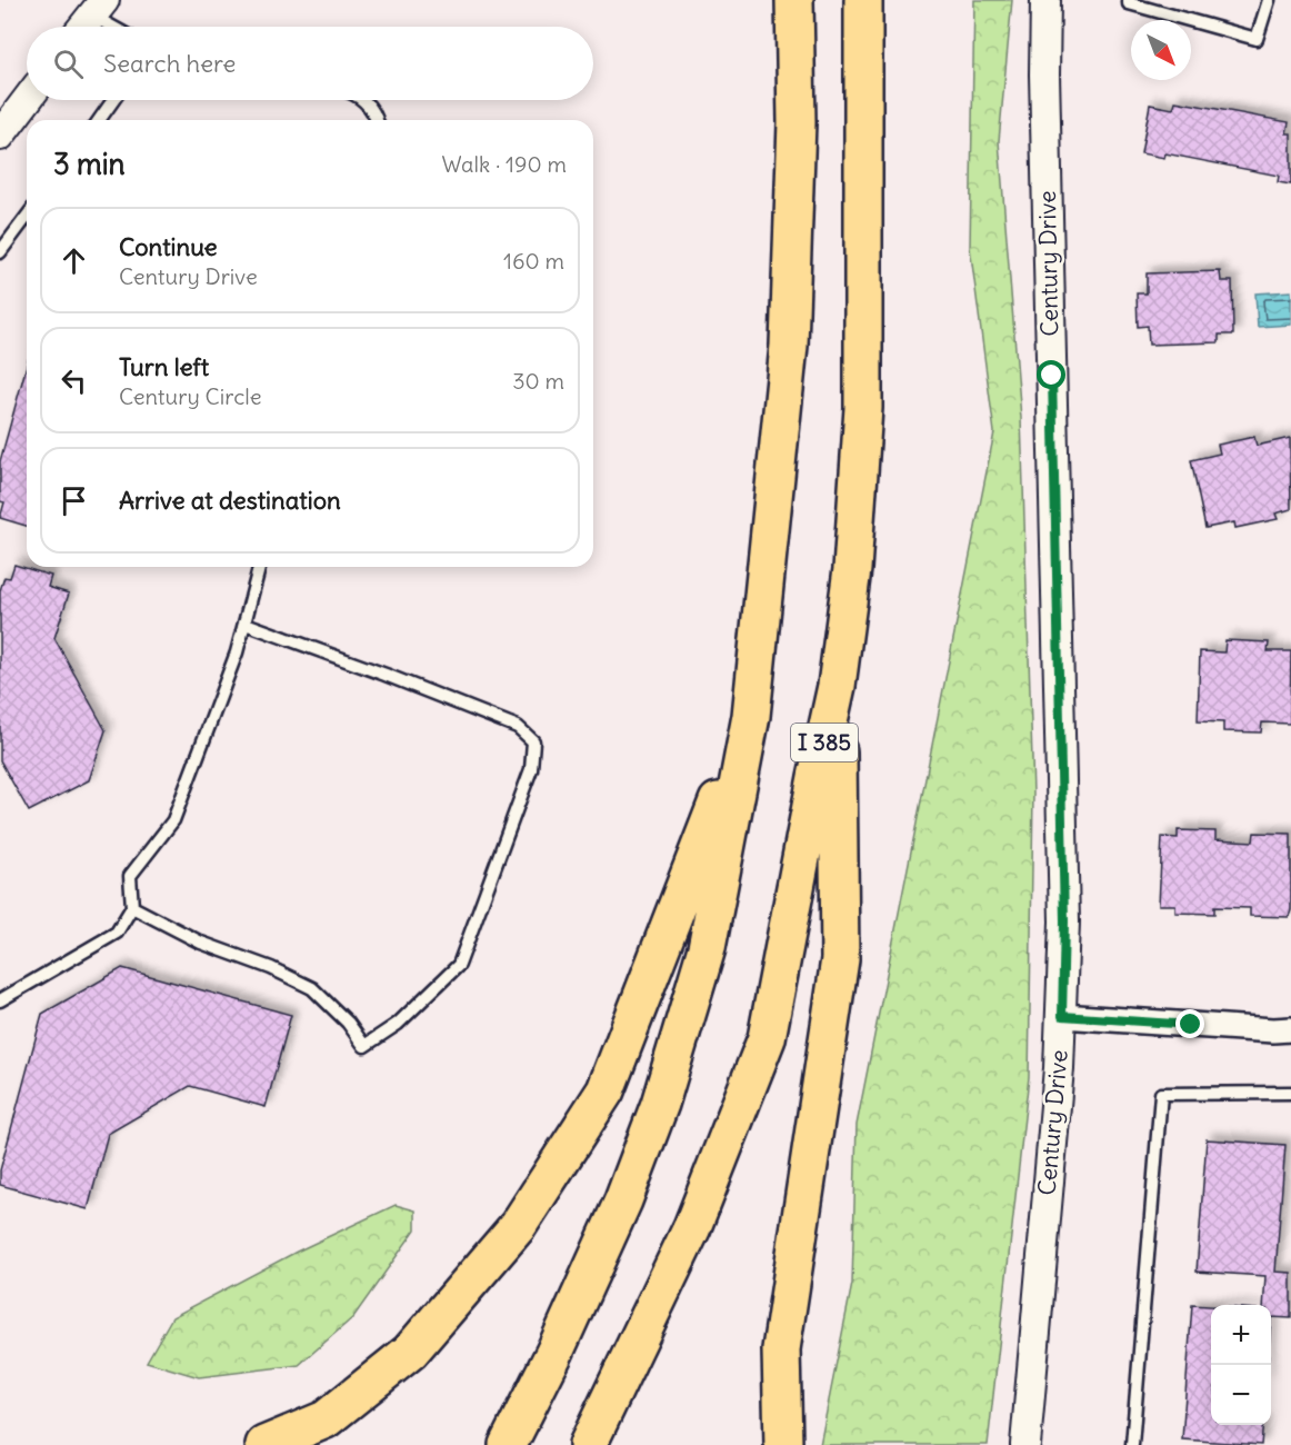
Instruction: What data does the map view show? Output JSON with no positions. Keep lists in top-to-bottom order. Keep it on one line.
{"streets":{"highway":["I 385"],"street":["Century Drive"]},"north":"bottom right","page":{"search":"Search here","heading":["3 min","Walk · 190 m"],"list":[["Continue","Century Drive","160 m"],["Turn left","Century Circle","30 m"],"Arrive at destination"],"map_buttons":["+","−"]}}
